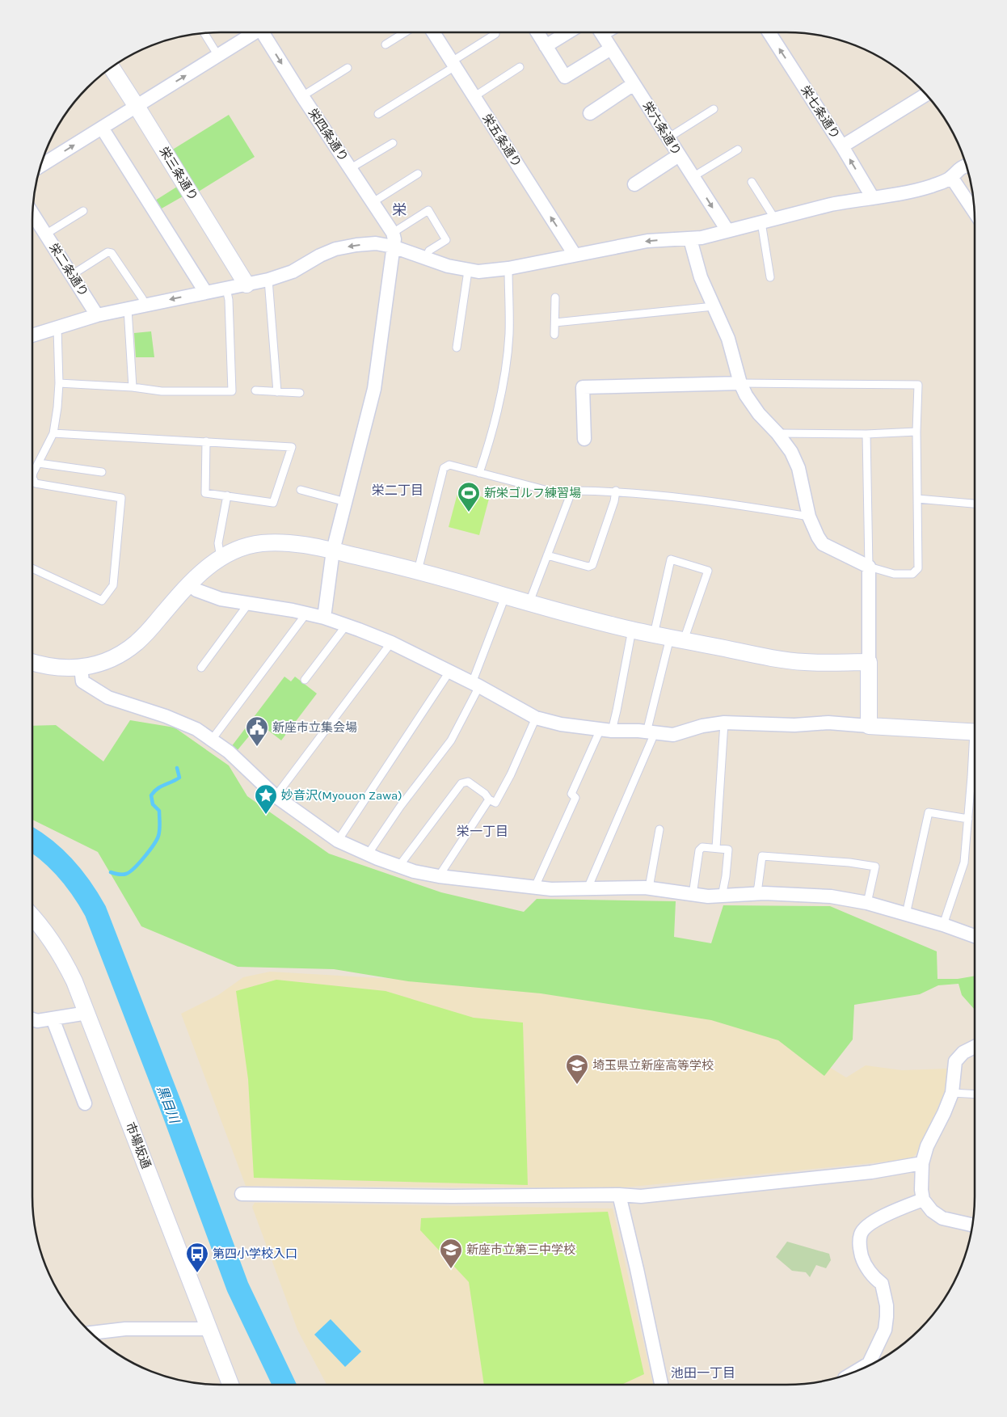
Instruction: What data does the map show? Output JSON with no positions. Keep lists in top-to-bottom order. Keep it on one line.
{"streets":{"street":["栄七条通り","栄六条通り","栄四条通り","栄五条通り","栄三条通り","栄二条通り","市場坂通"]},"one_way":["栄七条通り","栄五条通り"],"districts":["栄","栄二丁目","栄一丁目","池田一丁目"],"water":["黒目川"],"places":{"sports":["新栄ゴルフ練習場"],"public building":["新座市立集会場"],"place":["妙音沢(Myouon Zawa)"],"school or university":["埼玉県立新座高等学校","新座市立第三中学校"],"bus stop":["第四小学校入口"]}}
